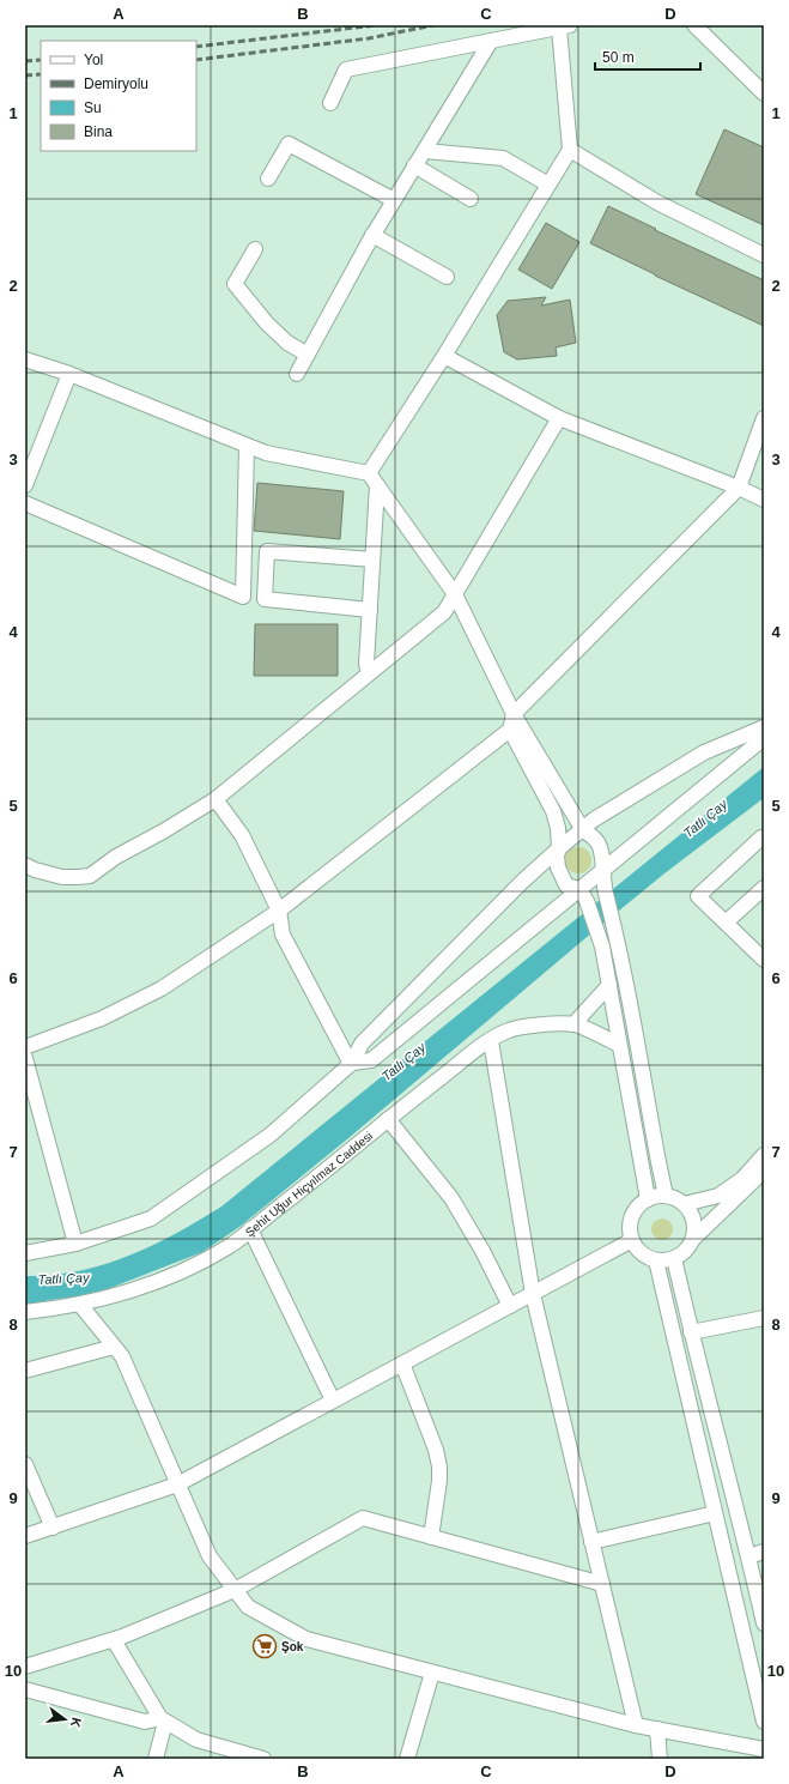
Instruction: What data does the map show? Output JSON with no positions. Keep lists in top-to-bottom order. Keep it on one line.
{"streets":{"street":["Şehit Uğur Hiçyılmaz Caddesi"]},"water":["Tatlı Çay"],"places":{"supermarket":["Şok"]},"legend":["Yol","Demiryolu","Su","Bina"],"scale_bar":"50 m","north":"right","grid":{"columns":["A","B","C","D"],"rows":["1","2","3","4","5","6","7","8","9","10"]}}
